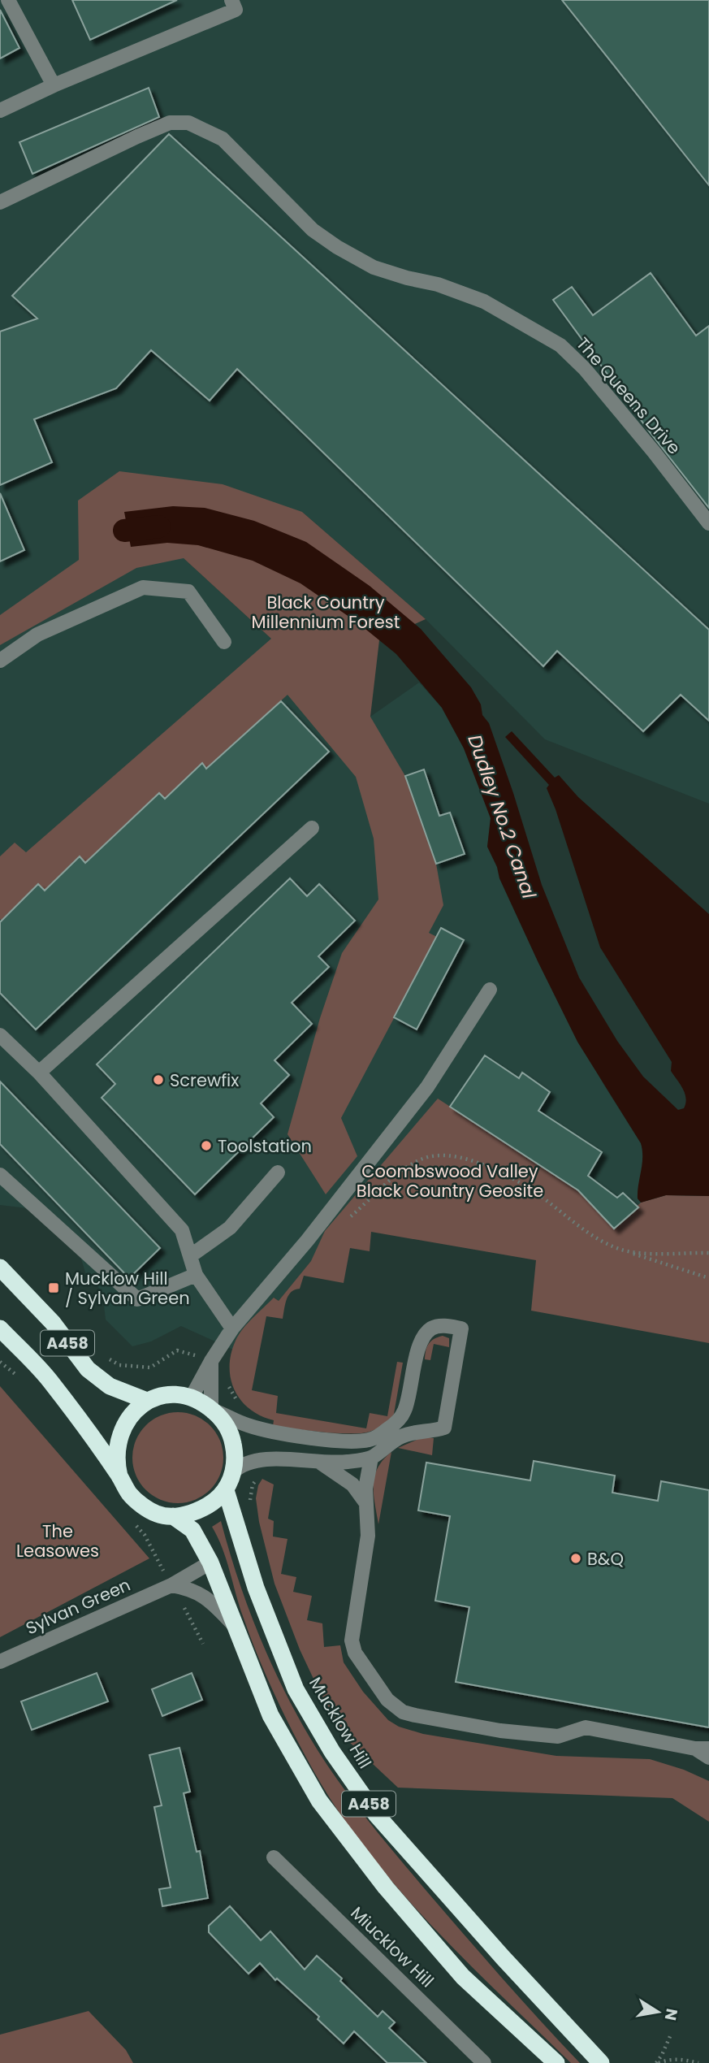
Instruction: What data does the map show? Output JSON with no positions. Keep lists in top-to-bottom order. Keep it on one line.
{"streets":{"highway":["A458","Mucklow Hill"],"street":["The Queens Drive","Sylvan Green","Miucklow Hill"]},"crossings":[["A458","Sylvan Green"],["A458","Mucklow Hill"]],"water":["Dudley No.2 Canal"],"parks":["Black Country Millennium Forest","Coombswood Valley Black Country Geosite","The Leasowes"],"places":{"other":["Screwfix","Toolstation","B&Q"],"transit":["Mucklow Hill / Sylvan Green"]},"north":"right"}
